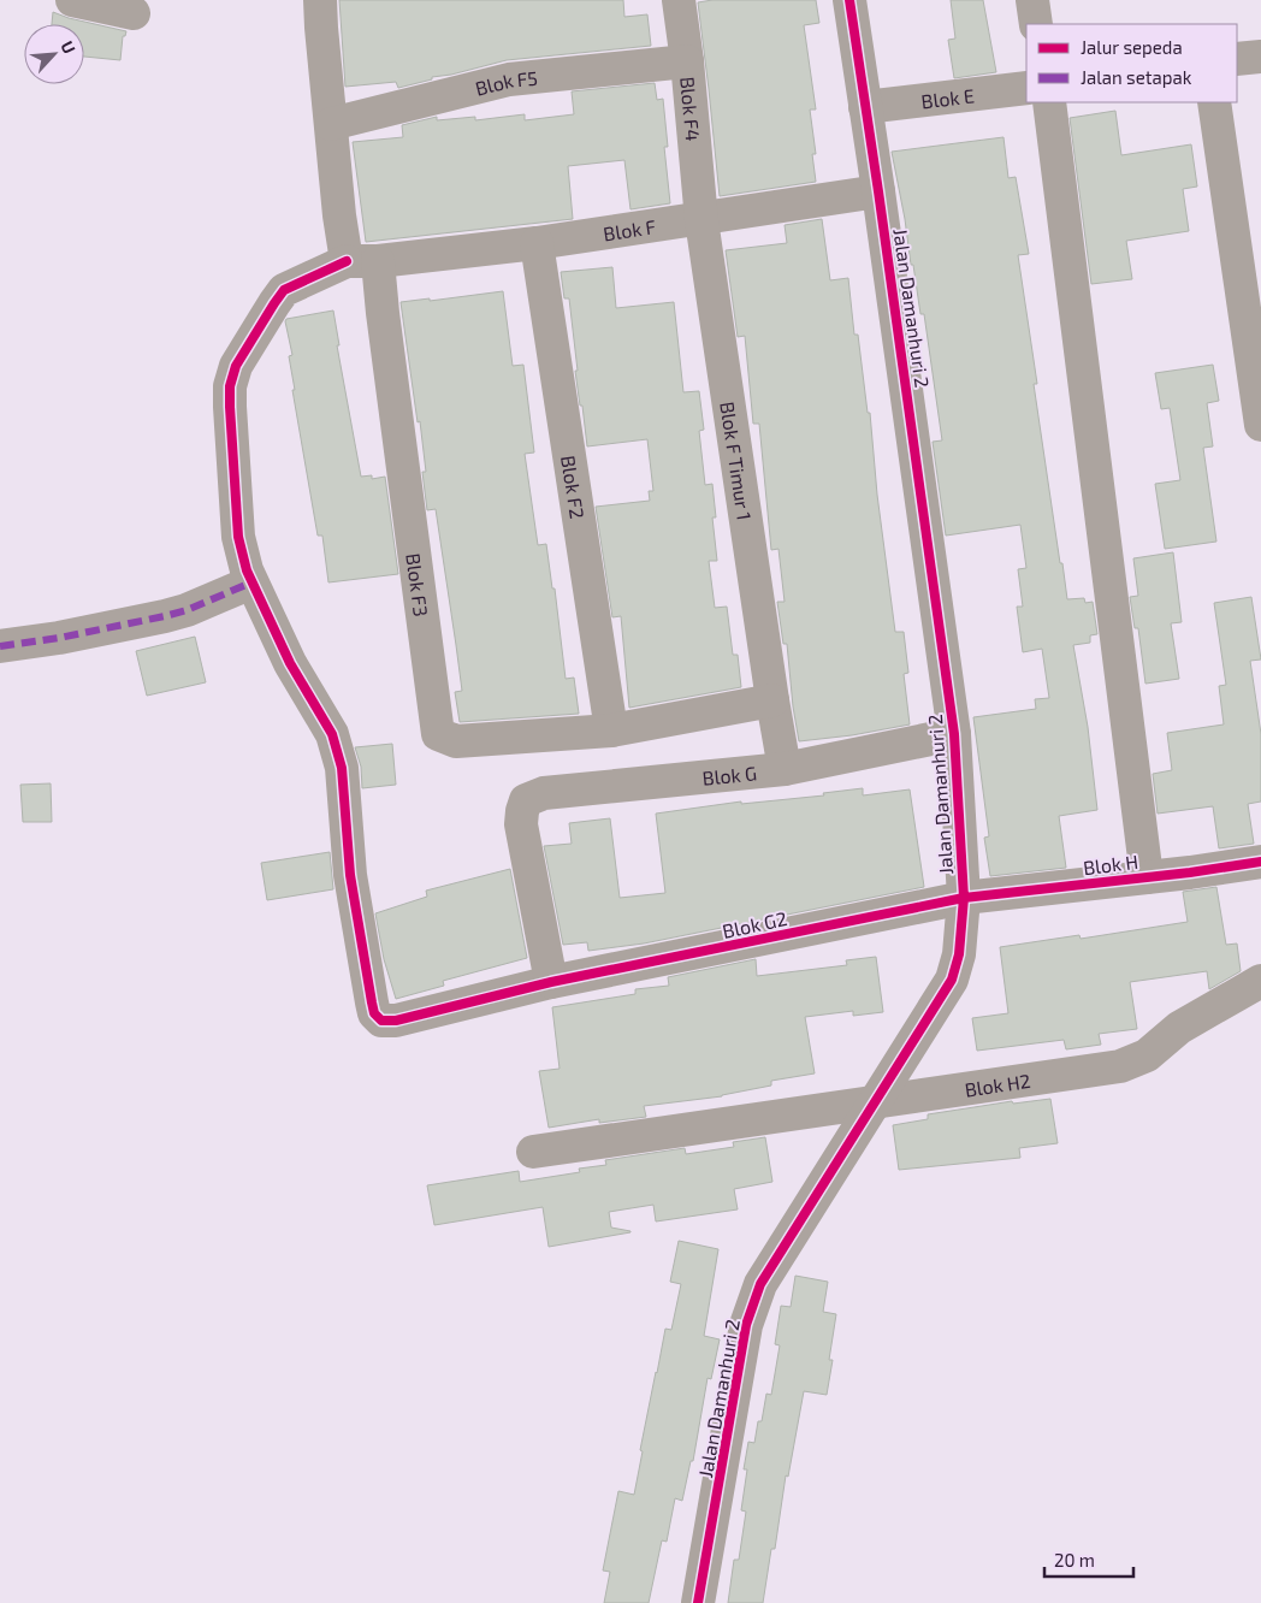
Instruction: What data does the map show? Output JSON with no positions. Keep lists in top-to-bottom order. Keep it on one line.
{"streets":{"street":["Blok F5","Blok E","Blok F4","Blok F","Jalan Damanhuri 2","Blok F Timur 1","Blok F2","Blok F3","Blok G","Blok H","Blok G2","Blok H2"]},"crossings":[["Blok F5","Blok F4"],["Blok E","Jalan Damanhuri 2"],["Blok F4","Blok F"],["Blok F4","Blok F Timur 1"],["Blok F","Jalan Damanhuri 2"],["Blok F","Blok F Timur 1"],["Blok F","Blok F2"],["Blok F","Blok F3"],["Blok F","Blok G2"],["Jalan Damanhuri 2","Blok G"],["Jalan Damanhuri 2","Blok H"],["Jalan Damanhuri 2","Blok G2"],["Jalan Damanhuri 2","Blok H2"],["Blok F Timur 1","Blok G"],["Blok F2","Blok F3"],["Blok G","Blok G2"],["Blok H","Blok G2"]],"legend":["Jalur sepeda","Jalan setapak"],"scale_bar":"20 m","north":"top right"}
